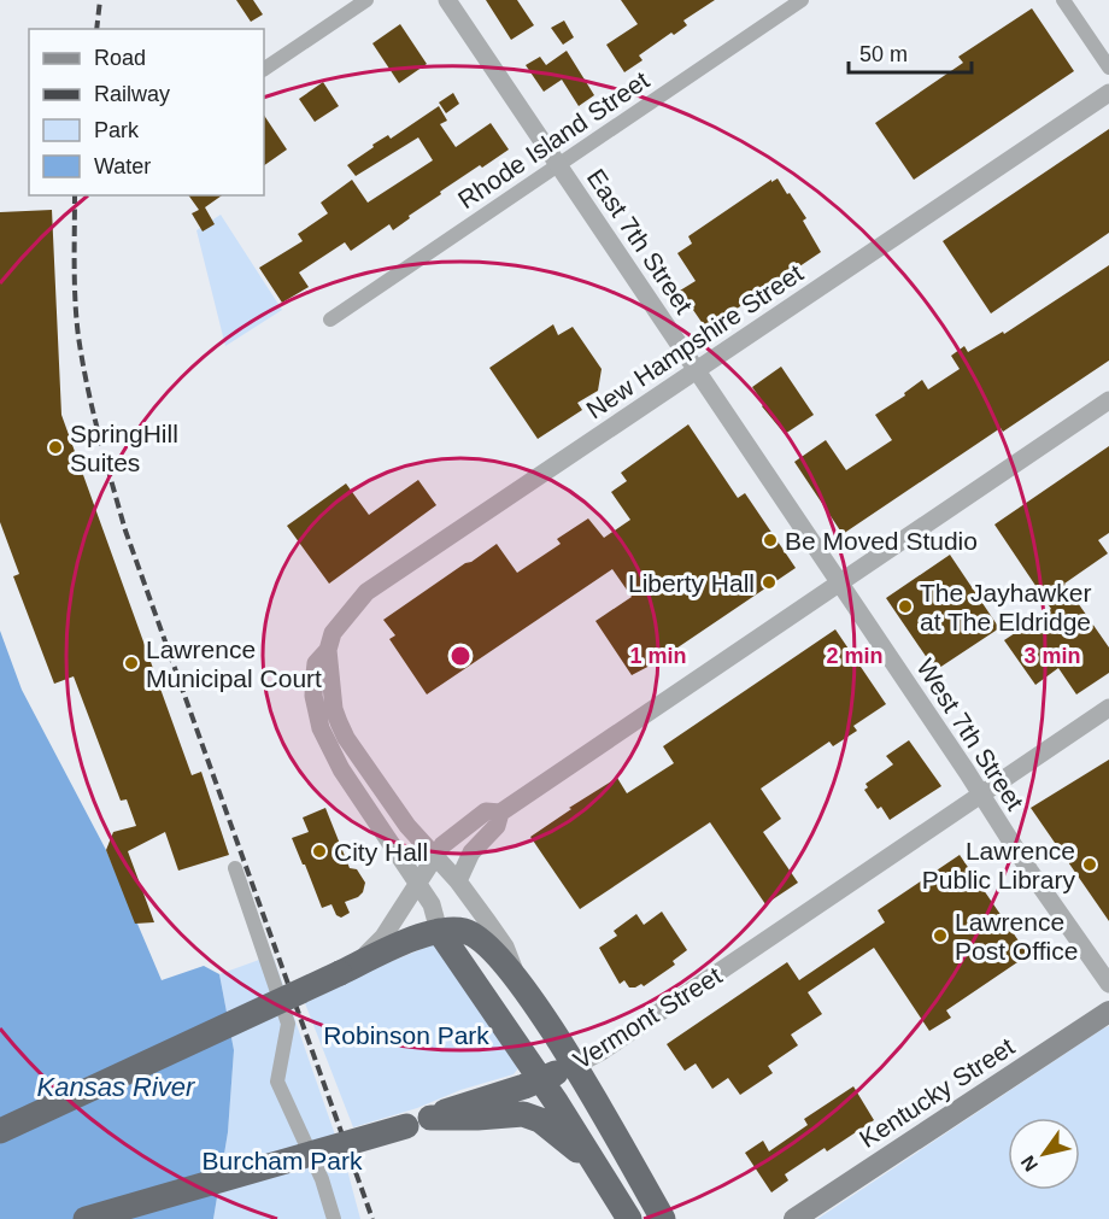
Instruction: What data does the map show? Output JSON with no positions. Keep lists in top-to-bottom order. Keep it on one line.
{"streets":{"highway":["Vermont Street"],"main road":["Kentucky Street"],"street":["Rhode Island Street","East 7th Street","New Hampshire Street","West 7th Street"]},"crossings":[["Rhode Island Street","East 7th Street"],["East 7th Street","New Hampshire Street"],["East 7th Street","West 7th Street"],["West 7th Street","Vermont Street"]],"water":["Kansas River"],"parks":["Robinson Park","Burcham Park"],"places":["SpringHill Suites","Be Moved Studio","Liberty Hall","The Jayhawker at The Eldridge","Lawrence Municipal Court","City Hall","Lawrence Public Library","Lawrence Post Office"],"legend":["Road","Railway","Park","Water"],"scale_bar":"50 m","north":"bottom left","rings":["1 min","2 min","3 min"]}
